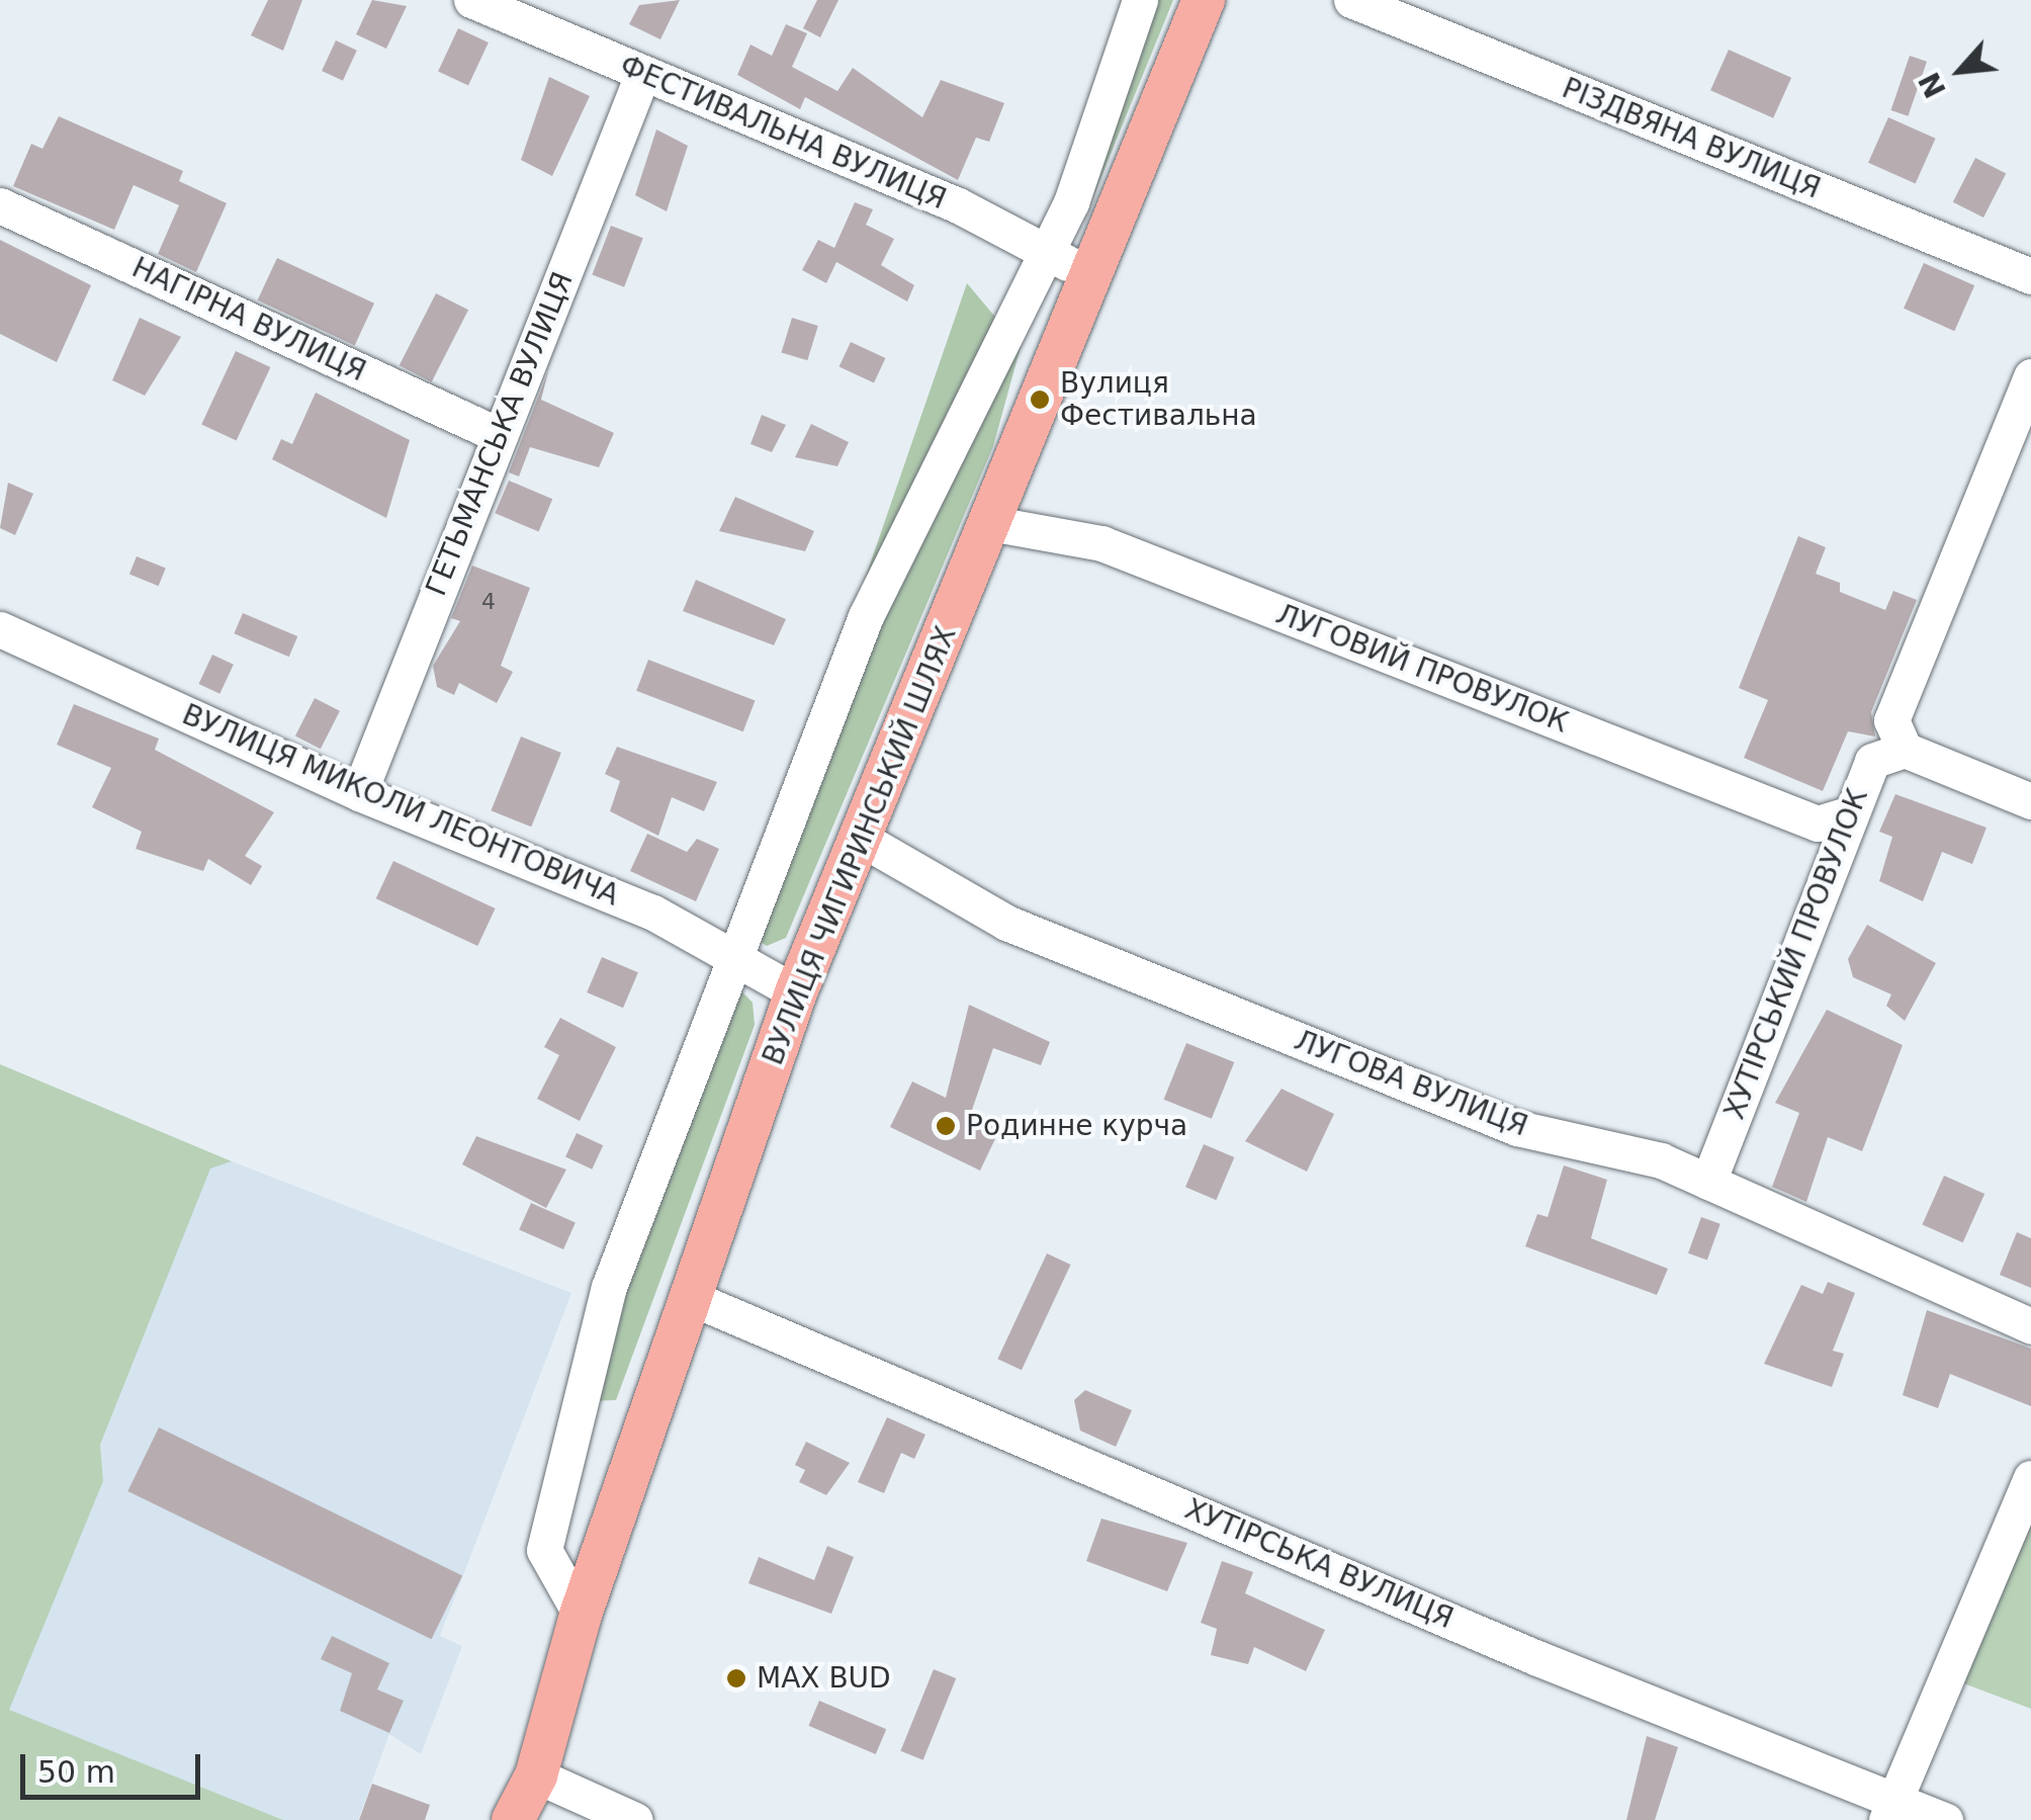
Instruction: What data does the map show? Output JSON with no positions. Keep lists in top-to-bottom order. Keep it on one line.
{"streets":{"main road":["ВУЛИЦЯ ЧИГИРИНСЬКИЙ ШЛЯХ"],"street":["ФЕСТИВАЛЬНА ВУЛИЦЯ","РІЗДВЯНА ВУЛИЦЯ","НАГІРНА ВУЛИЦЯ","ГЕТЬМАНСЬКА ВУЛИЦЯ","ЛУГОВИЙ ПРОВУЛОК","ВУЛИЦЯ МИКОЛИ ЛЕОНТОВИЧА","ХУТІРСЬКИЙ ПРОВУЛОК","ЛУГОВА ВУЛИЦЯ","ХУТІРСЬКА ВУЛИЦЯ"]},"crossings":[["ФЕСТИВАЛЬНА ВУЛИЦЯ","ГЕТЬМАНСЬКА ВУЛИЦЯ"],["ФЕСТИВАЛЬНА ВУЛИЦЯ","ВУЛИЦЯ ЧИГИРИНСЬКИЙ ШЛЯХ"],["НАГІРНА ВУЛИЦЯ","ГЕТЬМАНСЬКА ВУЛИЦЯ"],["ГЕТЬМАНСЬКА ВУЛИЦЯ","ВУЛИЦЯ МИКОЛИ ЛЕОНТОВИЧА"],["ЛУГОВИЙ ПРОВУЛОК","ВУЛИЦЯ ЧИГИРИНСЬКИЙ ШЛЯХ"],["ЛУГОВИЙ ПРОВУЛОК","ХУТІРСЬКИЙ ПРОВУЛОК"],["ВУЛИЦЯ МИКОЛИ ЛЕОНТОВИЧА","ВУЛИЦЯ ЧИГИРИНСЬКИЙ ШЛЯХ"],["ВУЛИЦЯ ЧИГИРИНСЬКИЙ ШЛЯХ","ЛУГОВА ВУЛИЦЯ"],["ВУЛИЦЯ ЧИГИРИНСЬКИЙ ШЛЯХ","ХУТІРСЬКА ВУЛИЦЯ"],["ХУТІРСЬКИЙ ПРОВУЛОК","ЛУГОВА ВУЛИЦЯ"]],"places":["Вулиця Фестивальна","Родинне курча","MAX BUD"],"house_numbers":["4"],"scale_bar":"50 m","north":"bottom left"}
